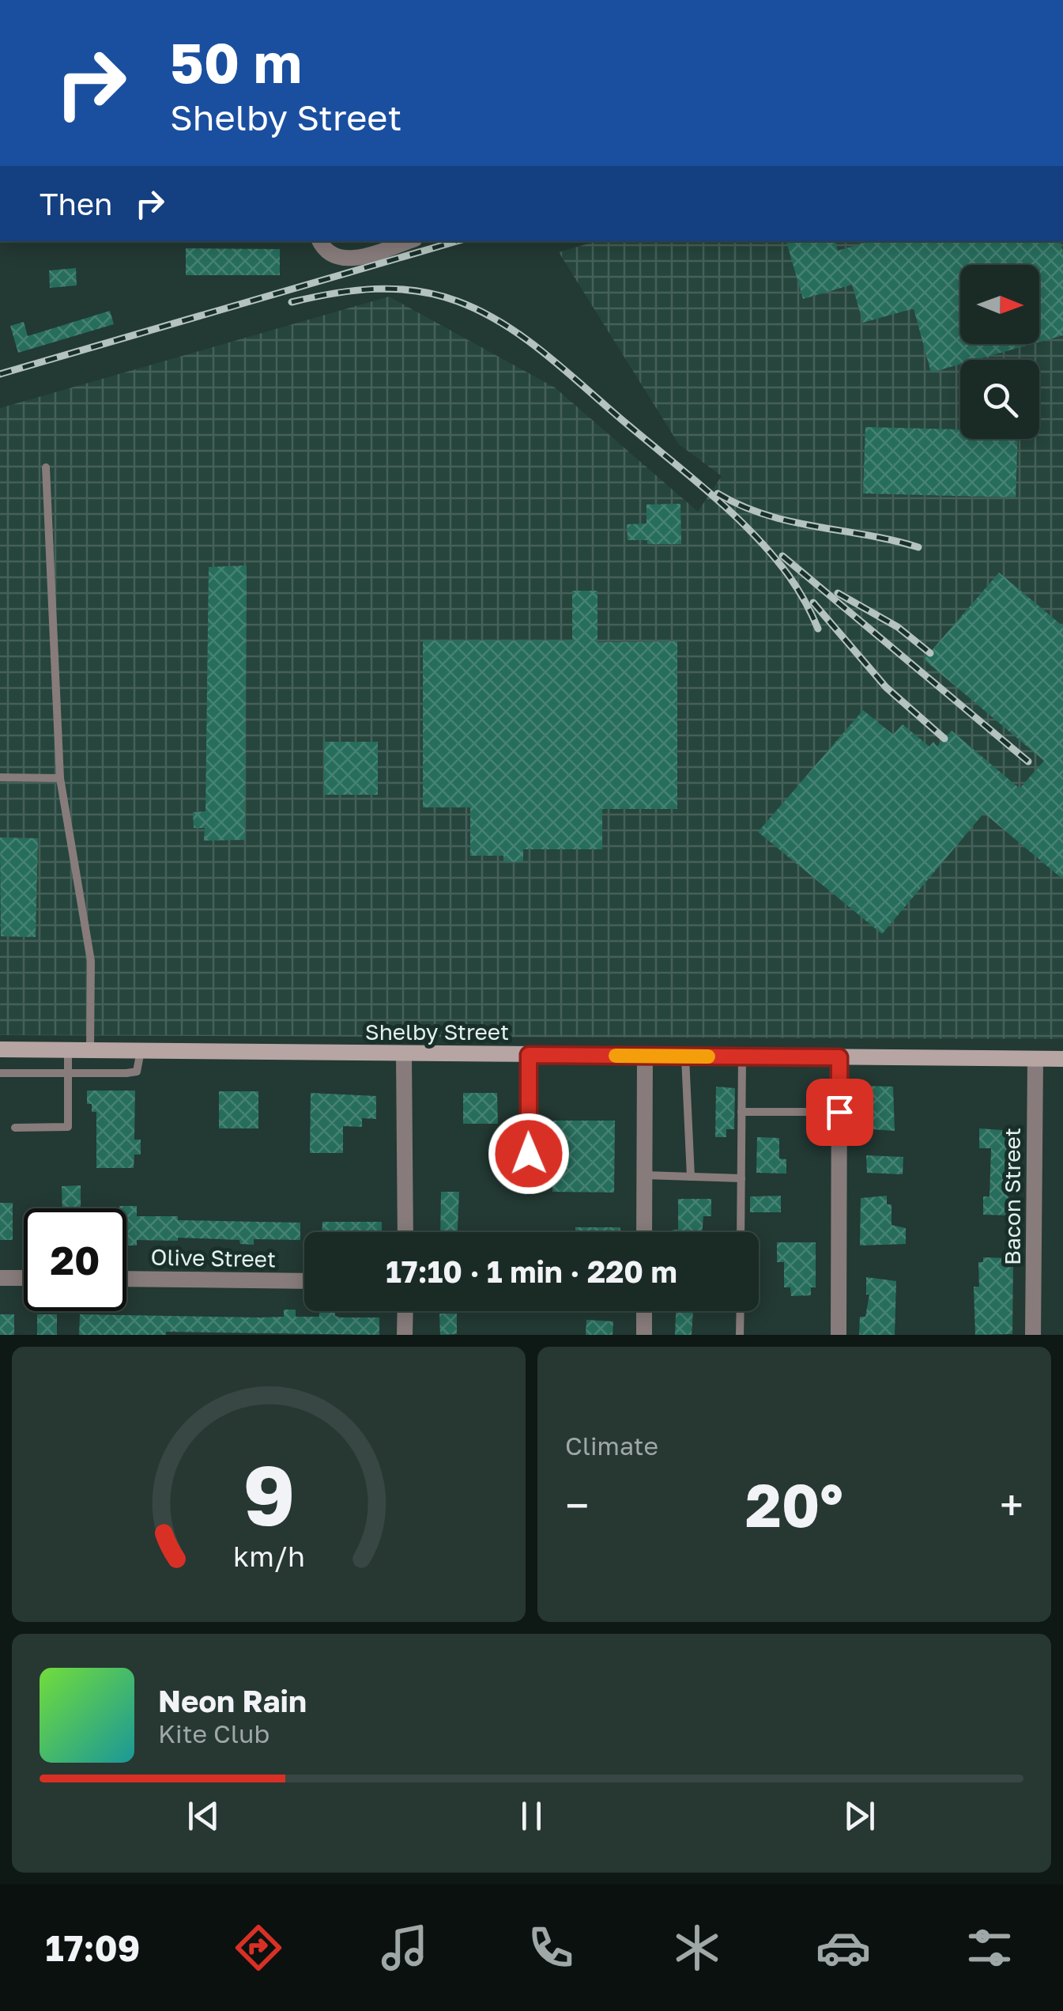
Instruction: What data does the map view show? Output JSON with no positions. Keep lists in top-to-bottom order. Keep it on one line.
{"streets":{"main road":["Shelby Street"],"street":["Bacon Street","Olive Street"]},"crossings":[["Shelby Street","Bacon Street"]],"north":"right","page":{"turn":["50 m","Shelby Street"],"then":"Then","limit":"20","trip":"17:10 · 1 min · 220 m","tile":"Climate","heat":["−","20°","+"],"song":["Neon Rain","Kite Club"],"tabs":"17:09","gauge":["9","km/h"]}}
